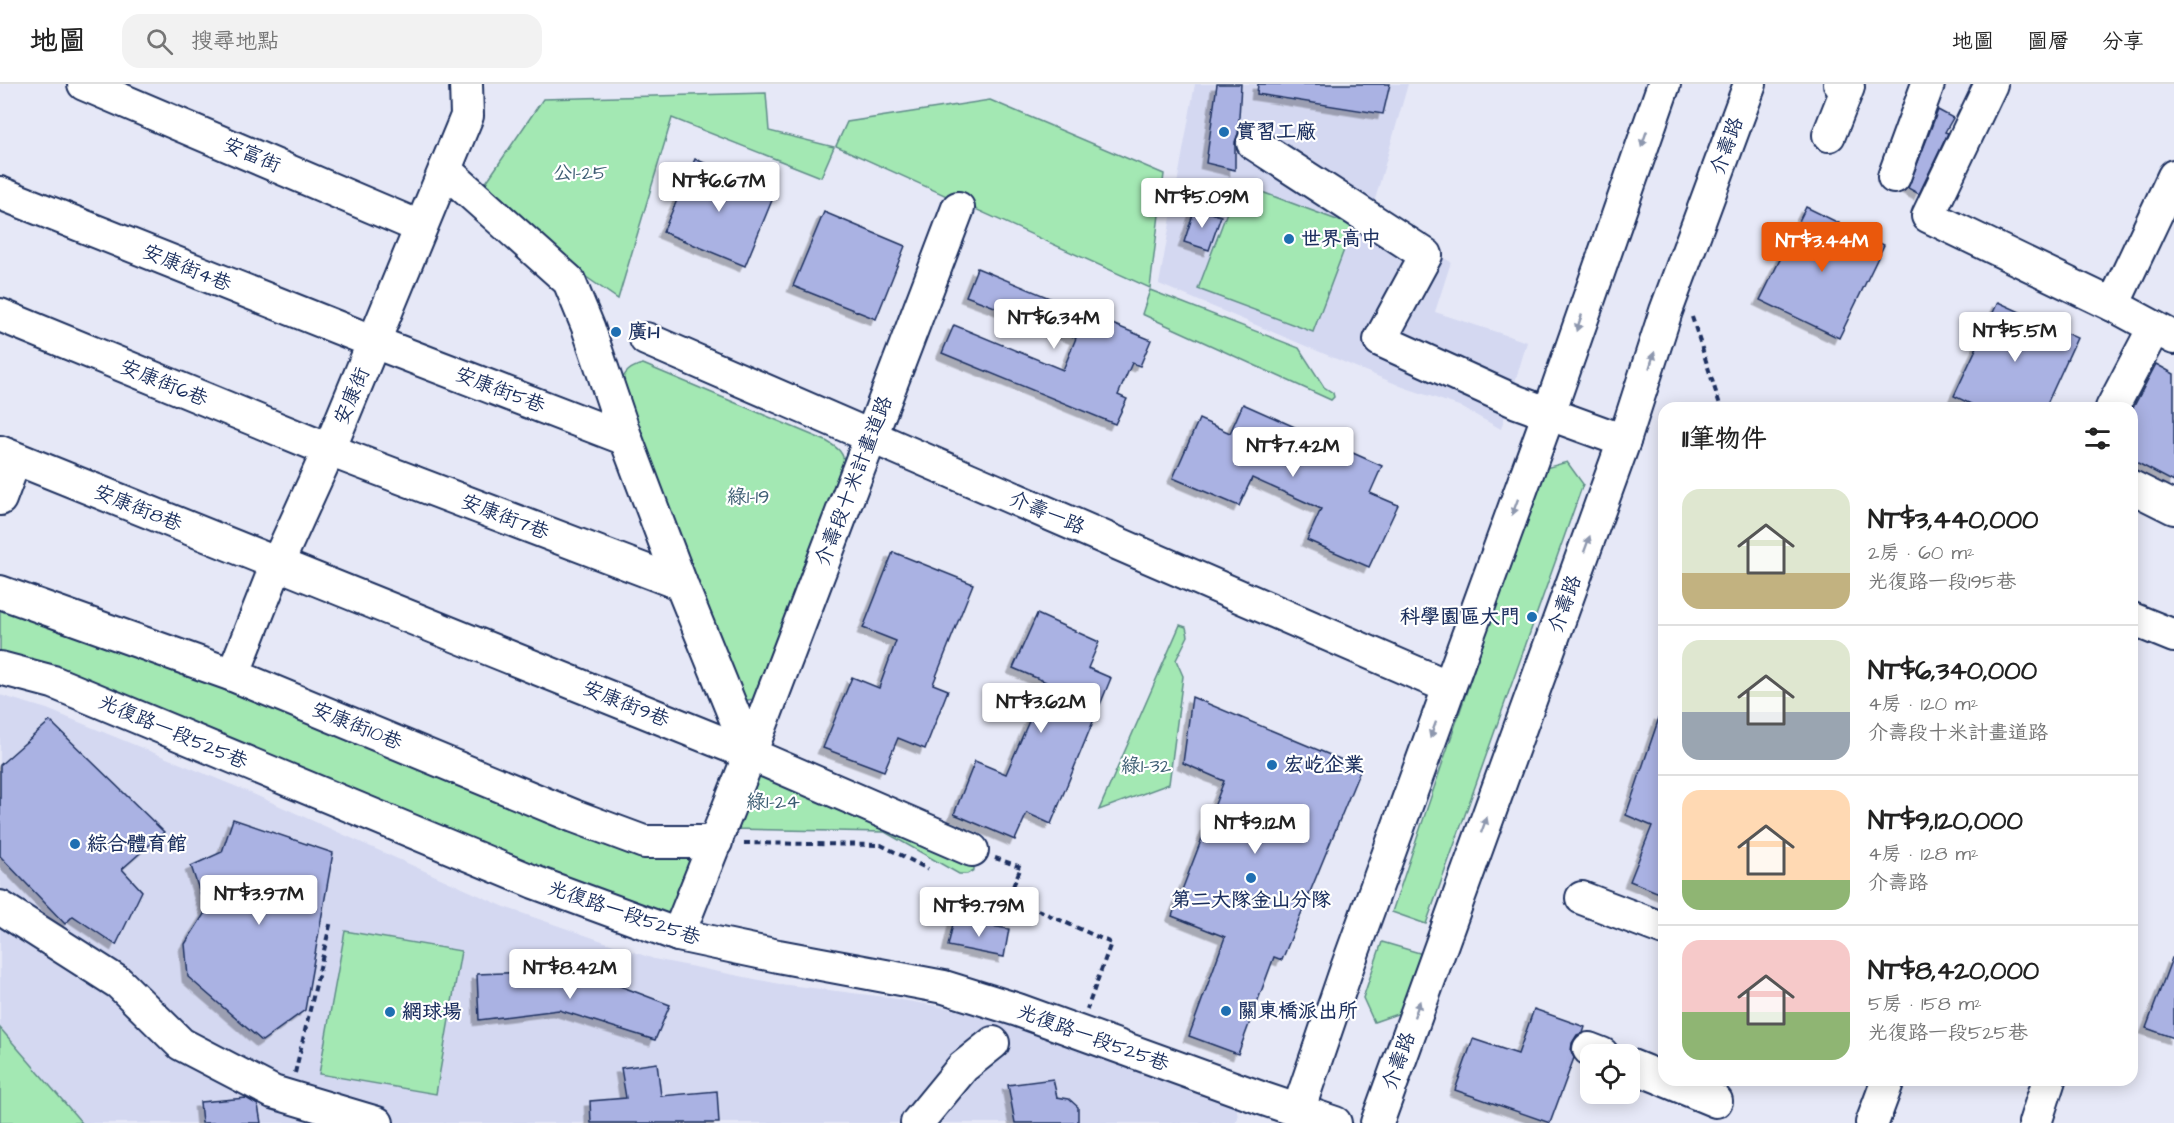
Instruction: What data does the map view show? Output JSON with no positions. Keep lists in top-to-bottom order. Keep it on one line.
{"streets":{"street":["介壽路","安富街","安康街4巷","安康街6巷","安康街5巷","安康街","介壽段十米計畫道路","安康街8巷","介壽一路","安康街7巷","安康街9巷","安康街10巷","光復路一段525巷"]},"crossings":[["安富街","安康街"],["安康街4巷","安康街5巷"],["安康街4巷","安康街"],["安康街6巷","安康街"],["安康街6巷","安康街7巷"],["安康街5巷","安康街"],["安康街","安康街8巷"],["安康街","安康街7巷"],["安康街","安康街9巷"],["安康街","安康街10巷"],["介壽段十米計畫道路","介壽一路"],["介壽段十米計畫道路","安康街9巷"],["介壽段十米計畫道路","安康街10巷"],["安康街8巷","安康街9巷"]],"parks":["公1-25","綠1-19","綠1-32","綠1-24"],"places":["實習工廠","世界高中","廣1-1","科學園區大門","宏屹企業","綜合體育館","第二大隊金山分隊","關東橋派出所","網球場"],"page":{"header":"地圖","search":"搜尋地點","nav":["地圖","圖層","分享"],"price":["NT$6.67M","NT$5.09M","NT$3.44M","NT$6.34M","NT$5.5M","NT$7.42M","NT$3.62M","NT$9.12M","NT$3.97M","NT$9.79M","NT$8.42M"],"heading":"11筆物件","list":[{"name":"NT$3,440,000","note":"2房 · 60 m² · 光復路一段195巷"},{"name":"NT$6,340,000","note":"4房 · 120 m² · 介壽段十米計畫道路"},{"name":"NT$9,120,000","note":"4房 · 128 m² · 介壽路"},{"name":"NT$8,420,000","note":"5房 · 158 m² · 光復路一段525巷"}]}}
